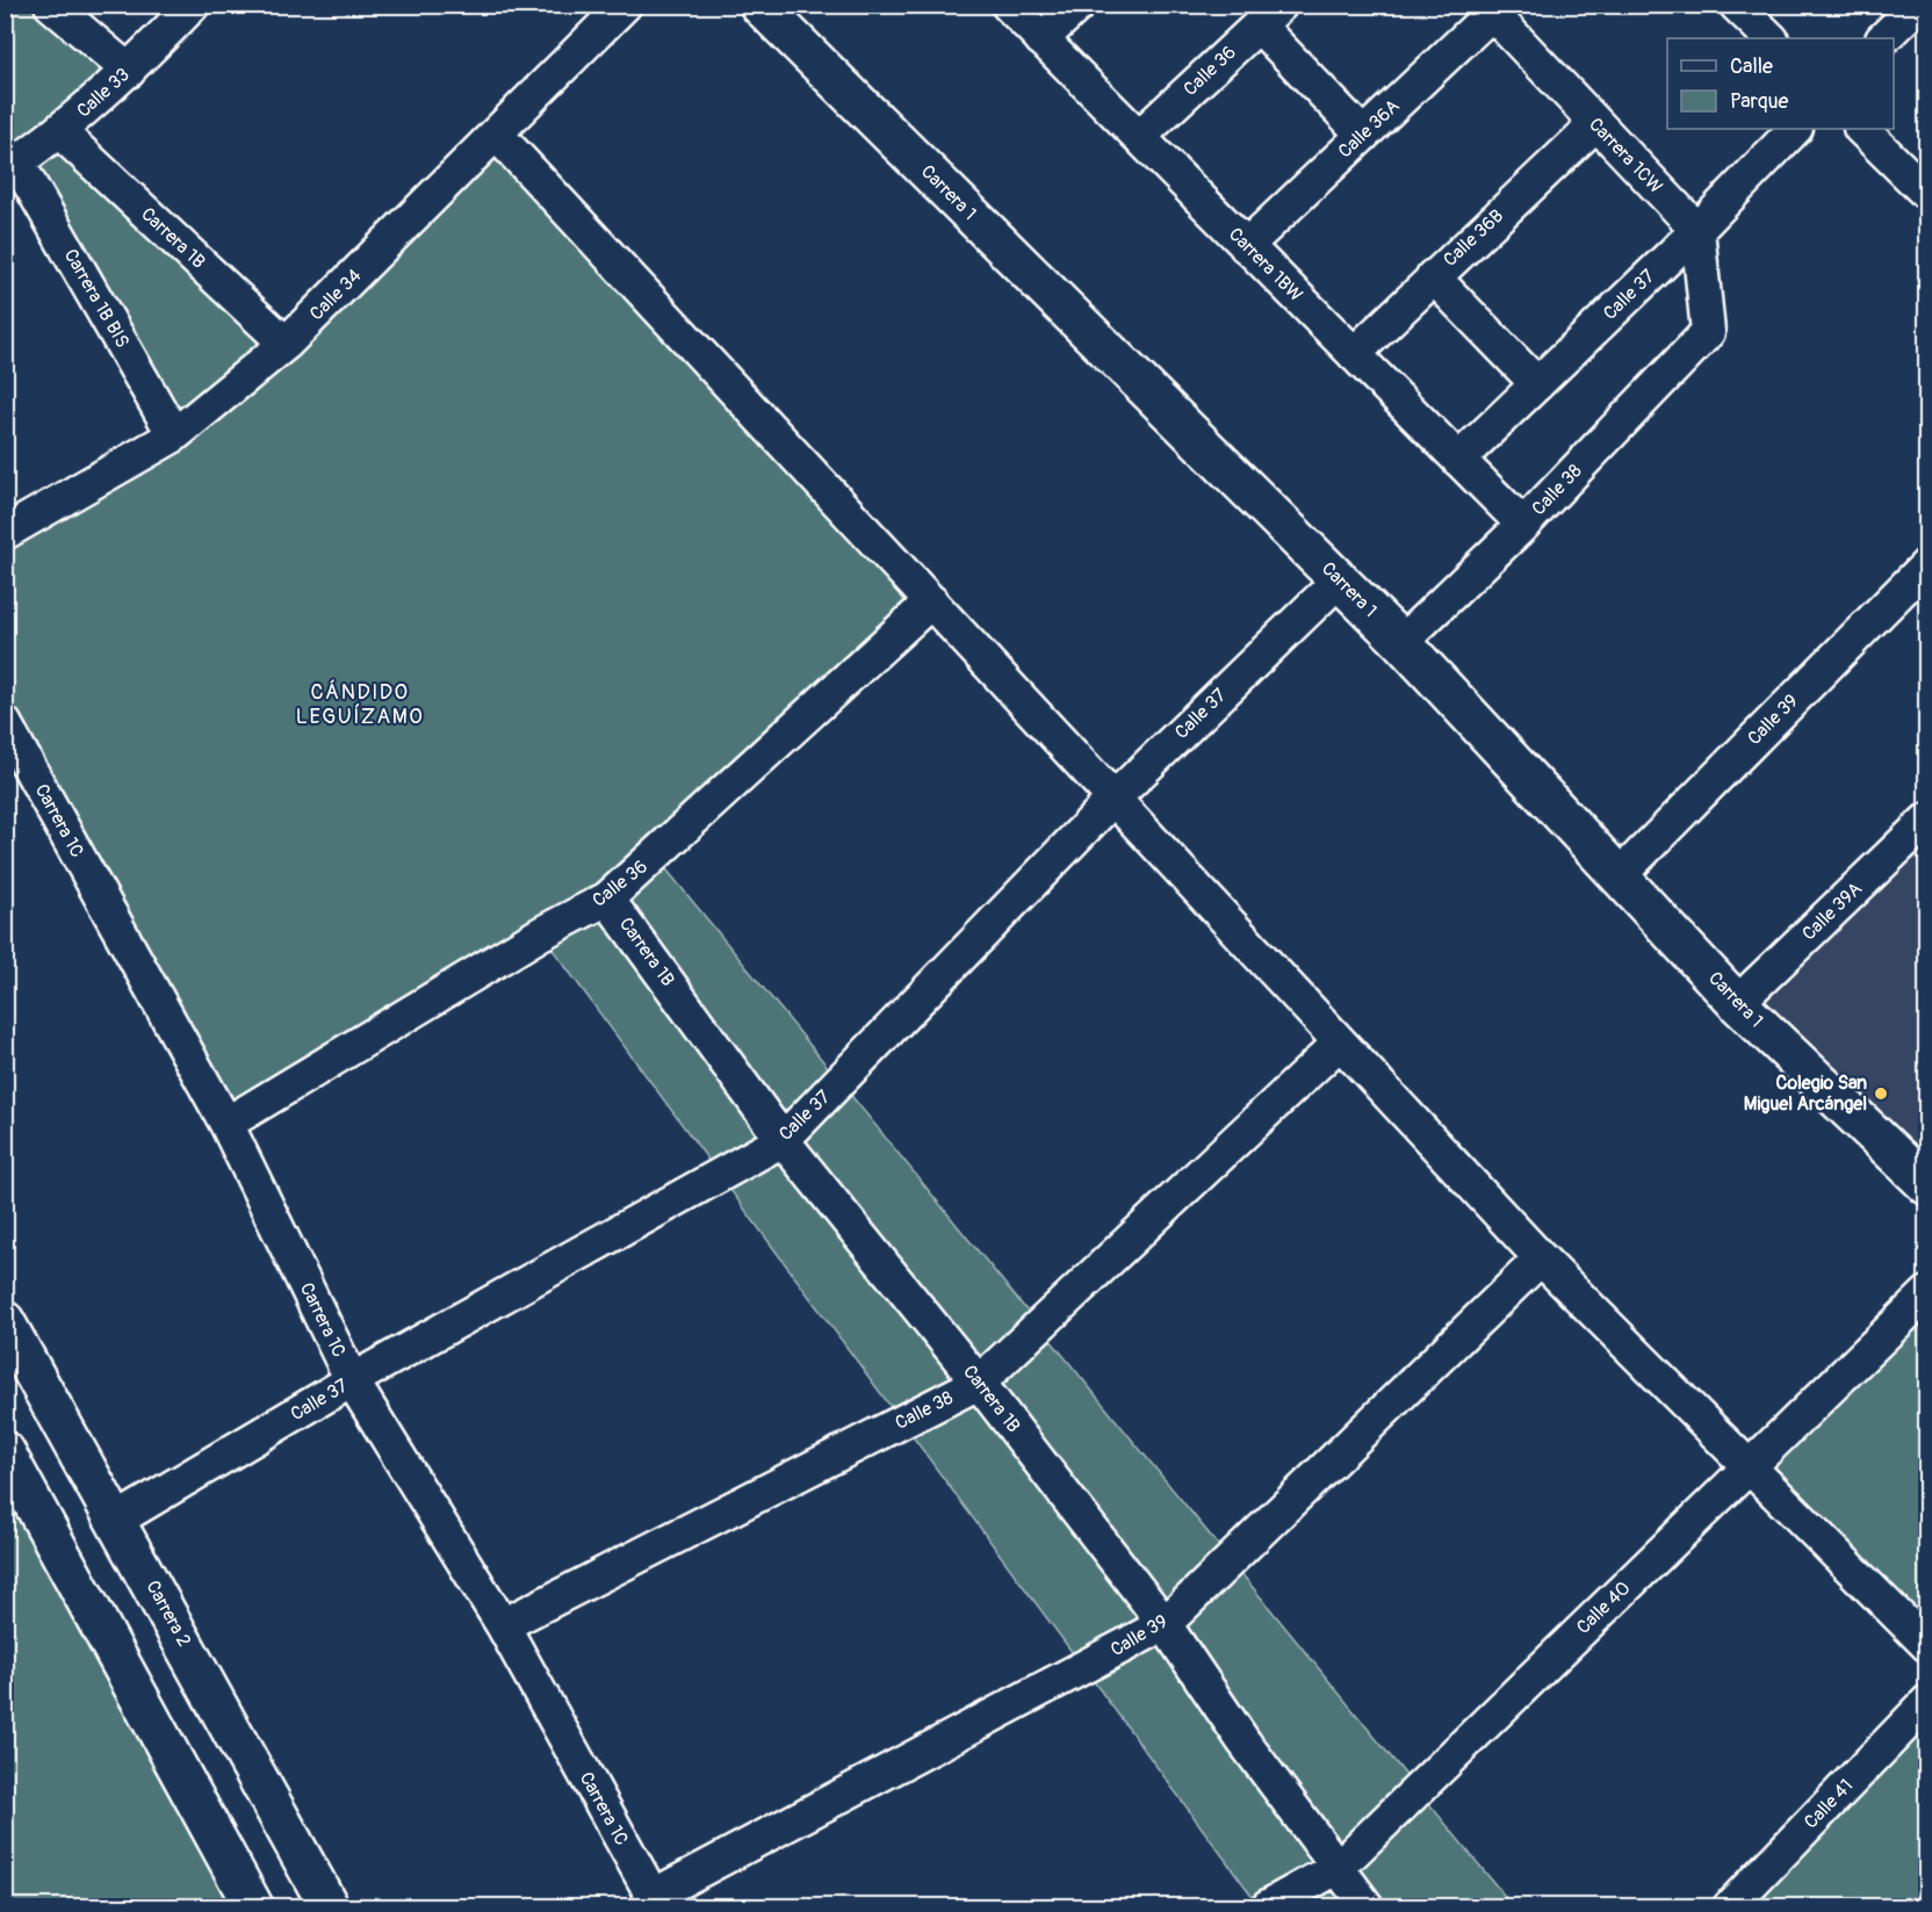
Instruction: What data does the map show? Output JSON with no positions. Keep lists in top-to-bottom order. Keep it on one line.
{"streets":{"main road":["Carrera 1","Carrera 2"],"street":["Calle 36","Calle 33","Calle 36A","Carrera 1CW","Carrera 1B","Calle 36B","Carrera 1BW","Calle 34","Calle 37","Carrera 1B BIS","Calle 38","Calle 39","Carrera 1C","Calle 39A","Calle 40","Calle 41"]},"crossings":[["Calle 36","Carrera 1B"],["Calle 36","Carrera 1BW"],["Calle 36","Carrera 1C"],["Calle 33","Carrera 1B"],["Calle 33","Carrera 1B BIS"],["Calle 36A","Carrera 1CW"],["Calle 36A","Carrera 1BW"],["Carrera 1CW","Calle 36B"],["Carrera 1CW","Calle 37"],["Carrera 1CW","Calle 38"],["Carrera 1","Calle 37"],["Carrera 1","Calle 38"],["Carrera 1","Calle 39"],["Carrera 1","Calle 39A"],["Carrera 1B","Calle 34"],["Carrera 1B","Calle 37"],["Carrera 1B","Calle 38"],["Carrera 1B","Calle 39"],["Carrera 1B","Calle 40"],["Calle 36B","Carrera 1BW"],["Carrera 1BW","Calle 37"],["Carrera 1BW","Calle 38"],["Calle 34","Carrera 1B BIS"],["Calle 37","Calle 38"],["Calle 37","Carrera 1C"],["Calle 37","Carrera 2"],["Calle 38","Carrera 1C"],["Calle 39","Carrera 1C"]],"districts":["CÁNDIDO LEGUÍZAMO"],"places":["Colegio San Miguel Arcángel"],"legend":["Calle","Parque"]}
